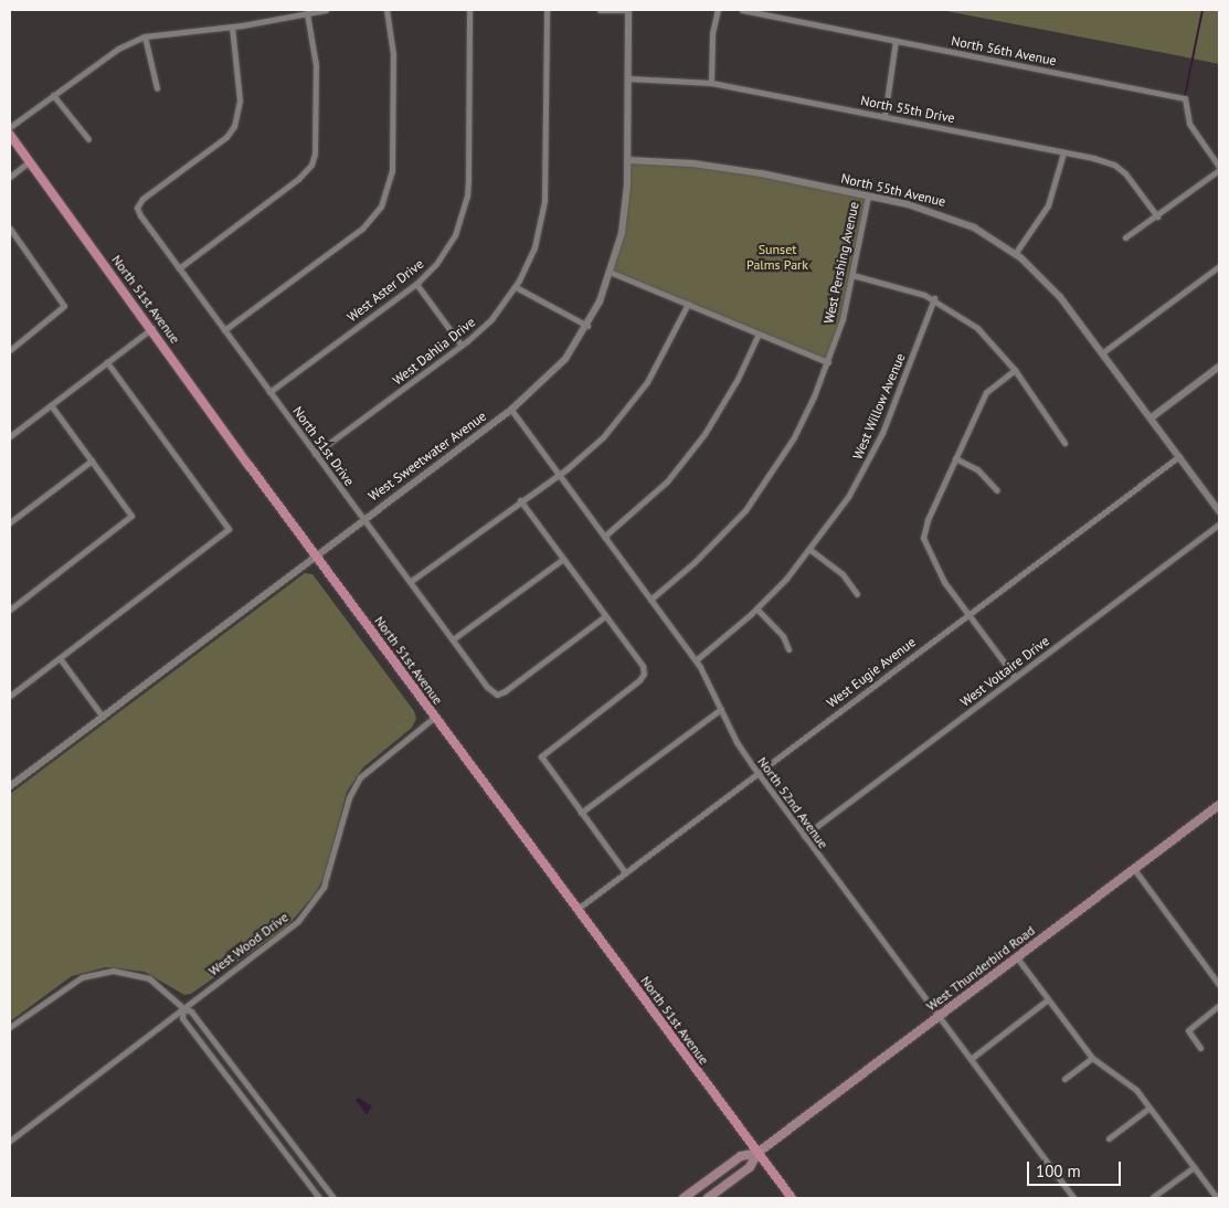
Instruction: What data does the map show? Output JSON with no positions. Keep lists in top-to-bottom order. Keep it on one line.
{"streets":{"main road":["North 51st Avenue","West Thunderbird Road"],"street":["North 56th Avenue","North 55th Drive","North 55th Avenue","West Pershing Avenue","West Aster Drive","West Dahlia Drive","West Willow Avenue","North 51st Drive","West Sweetwater Avenue","West Voltaire Drive","West Eugie Avenue","North 52nd Avenue","West Wood Drive"]},"crossings":[["North 55th Drive","West Sweetwater Avenue"],["North 55th Avenue","West Pershing Avenue"],["North 55th Avenue","West Sweetwater Avenue"],["North 55th Avenue","West Eugie Avenue"],["West Pershing Avenue","North 52nd Avenue"],["West Aster Drive","North 51st Drive"],["North 51st Avenue","West Sweetwater Avenue"],["North 51st Avenue","West Eugie Avenue"],["North 51st Avenue","West Wood Drive"],["North 51st Avenue","West Thunderbird Road"],["West Dahlia Drive","North 51st Drive"],["West Willow Avenue","North 52nd Avenue"],["North 51st Drive","West Sweetwater Avenue"],["West Sweetwater Avenue","North 52nd Avenue"],["West Voltaire Drive","North 52nd Avenue"],["West Eugie Avenue","North 52nd Avenue"],["North 52nd Avenue","West Thunderbird Road"]],"parks":["Sunset Palms Park"],"scale_bar":"100 m"}
